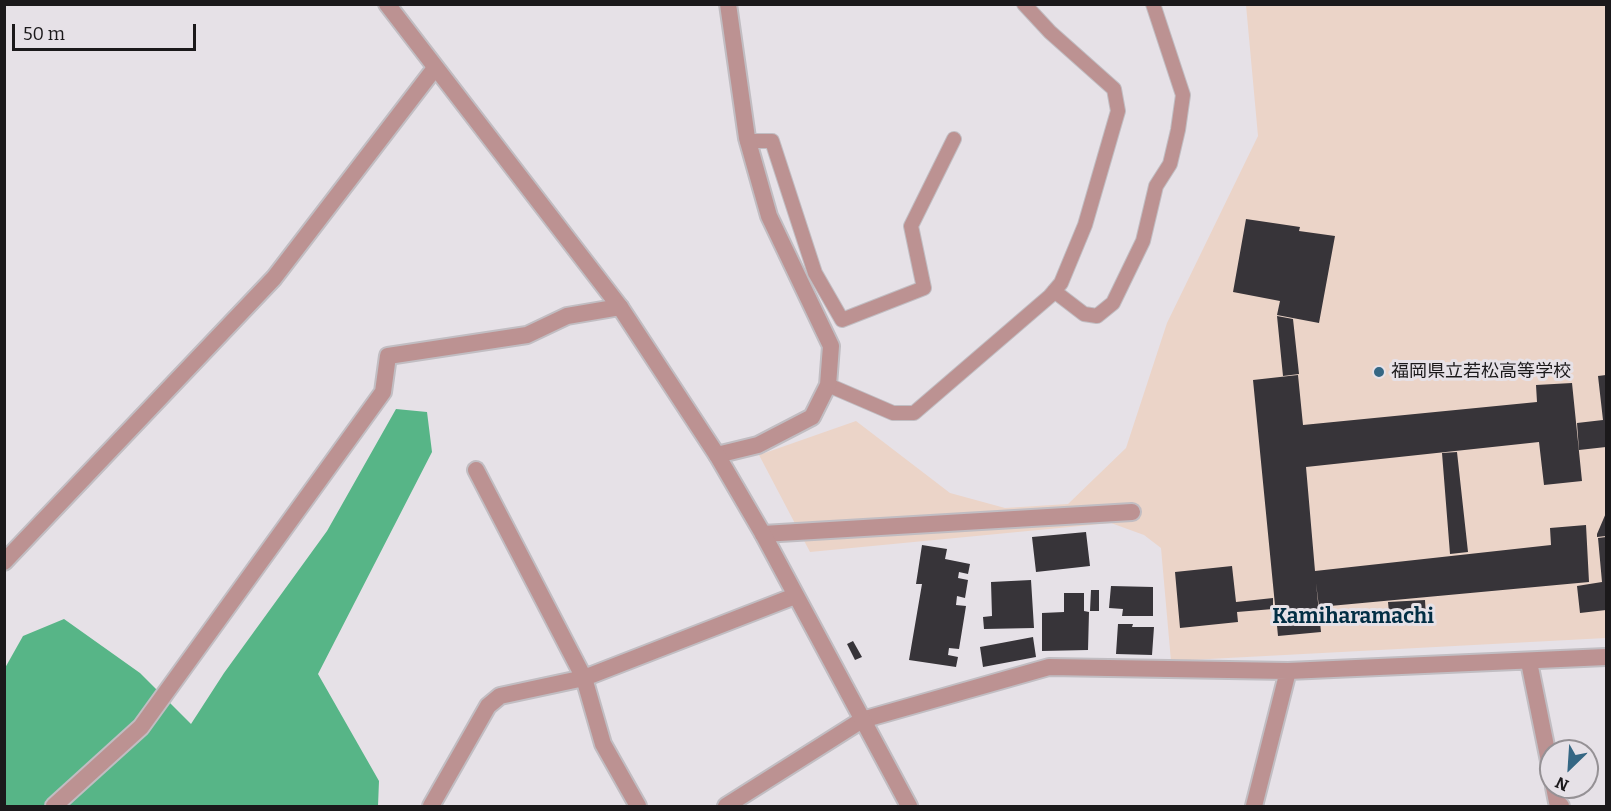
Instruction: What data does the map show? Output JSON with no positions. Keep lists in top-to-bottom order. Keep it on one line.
{"districts":["Kamiharamachi"],"places":["福岡県立若松高等学校"],"scale_bar":"50 m","north":"bottom left"}
